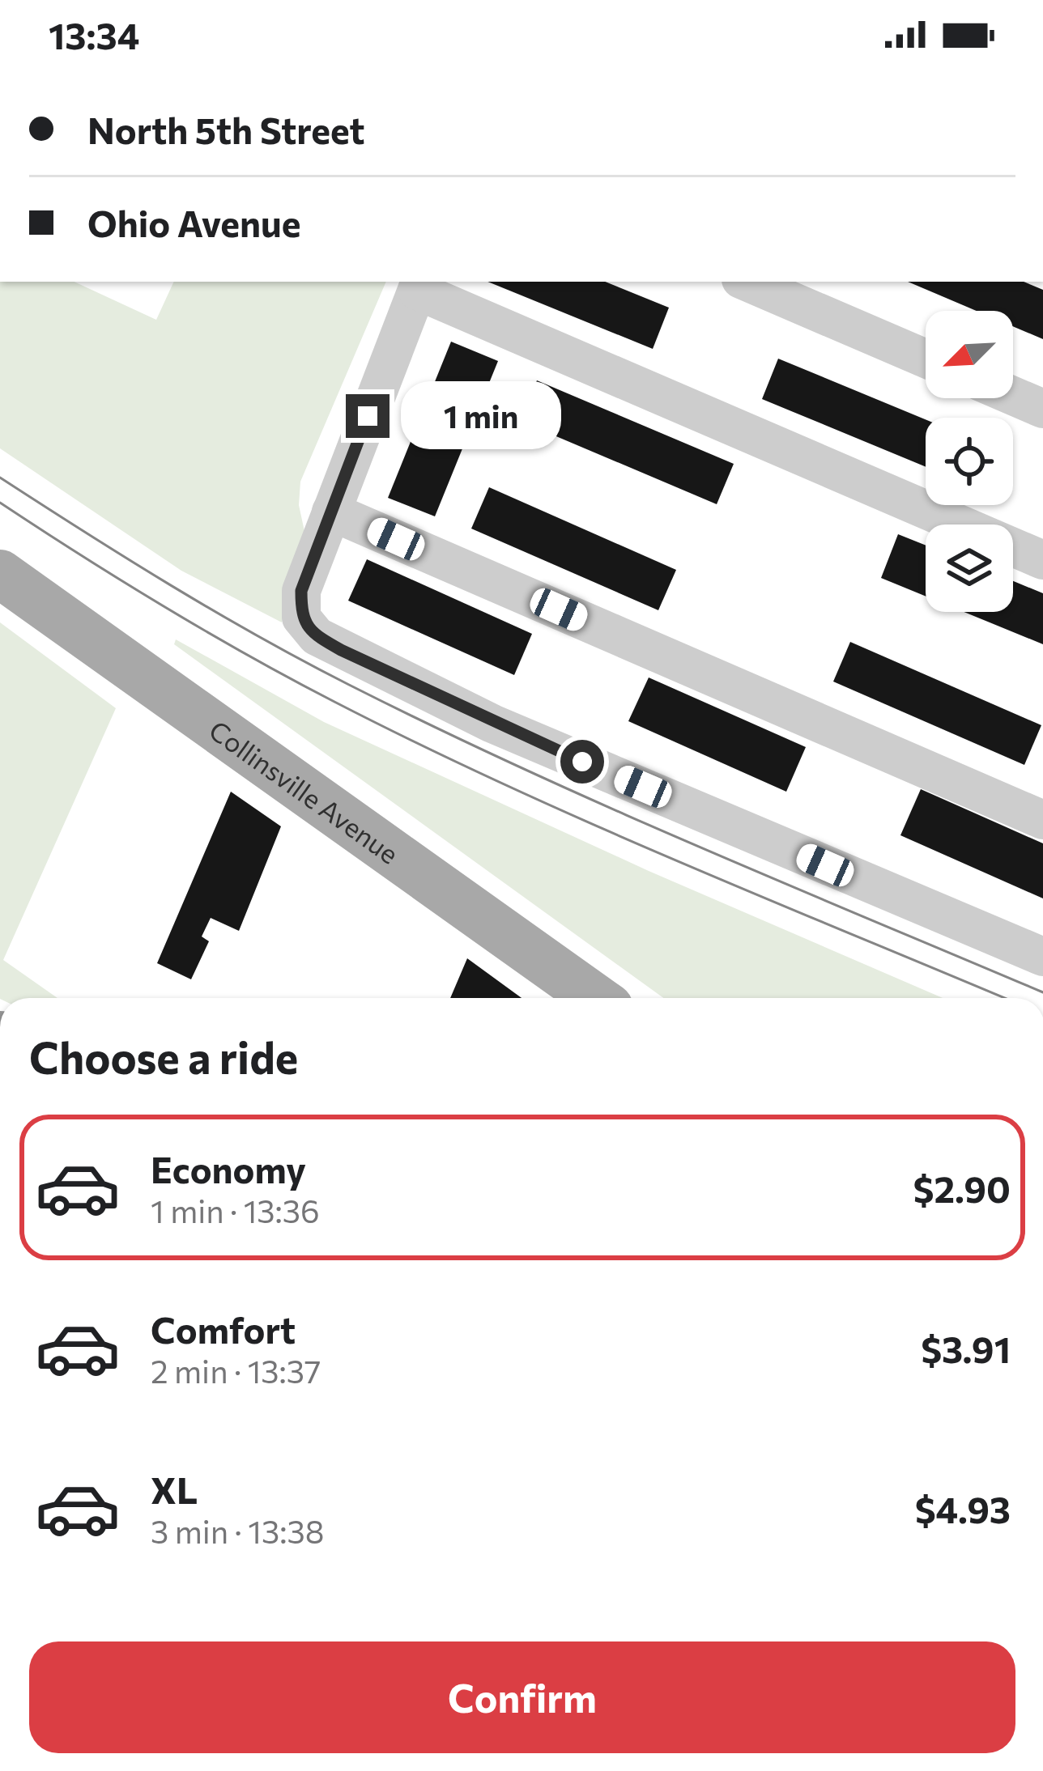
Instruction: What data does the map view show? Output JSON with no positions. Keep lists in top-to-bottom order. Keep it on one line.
{"streets":{"main road":["Collinsville Avenue"]},"north":"bottom left","page":{"status":"13:34","banner":["North 5th Street","Ohio Avenue"],"bubble":"1 min","heading":"Choose a ride","list":[{"name":"Economy","note":"1 min · 13:36","value":"$2.90"},{"name":"Comfort","note":"2 min · 13:37","value":"$3.91"},{"name":"XL","note":"3 min · 13:38","value":"$4.93"}],"buttons":"Confirm"}}
